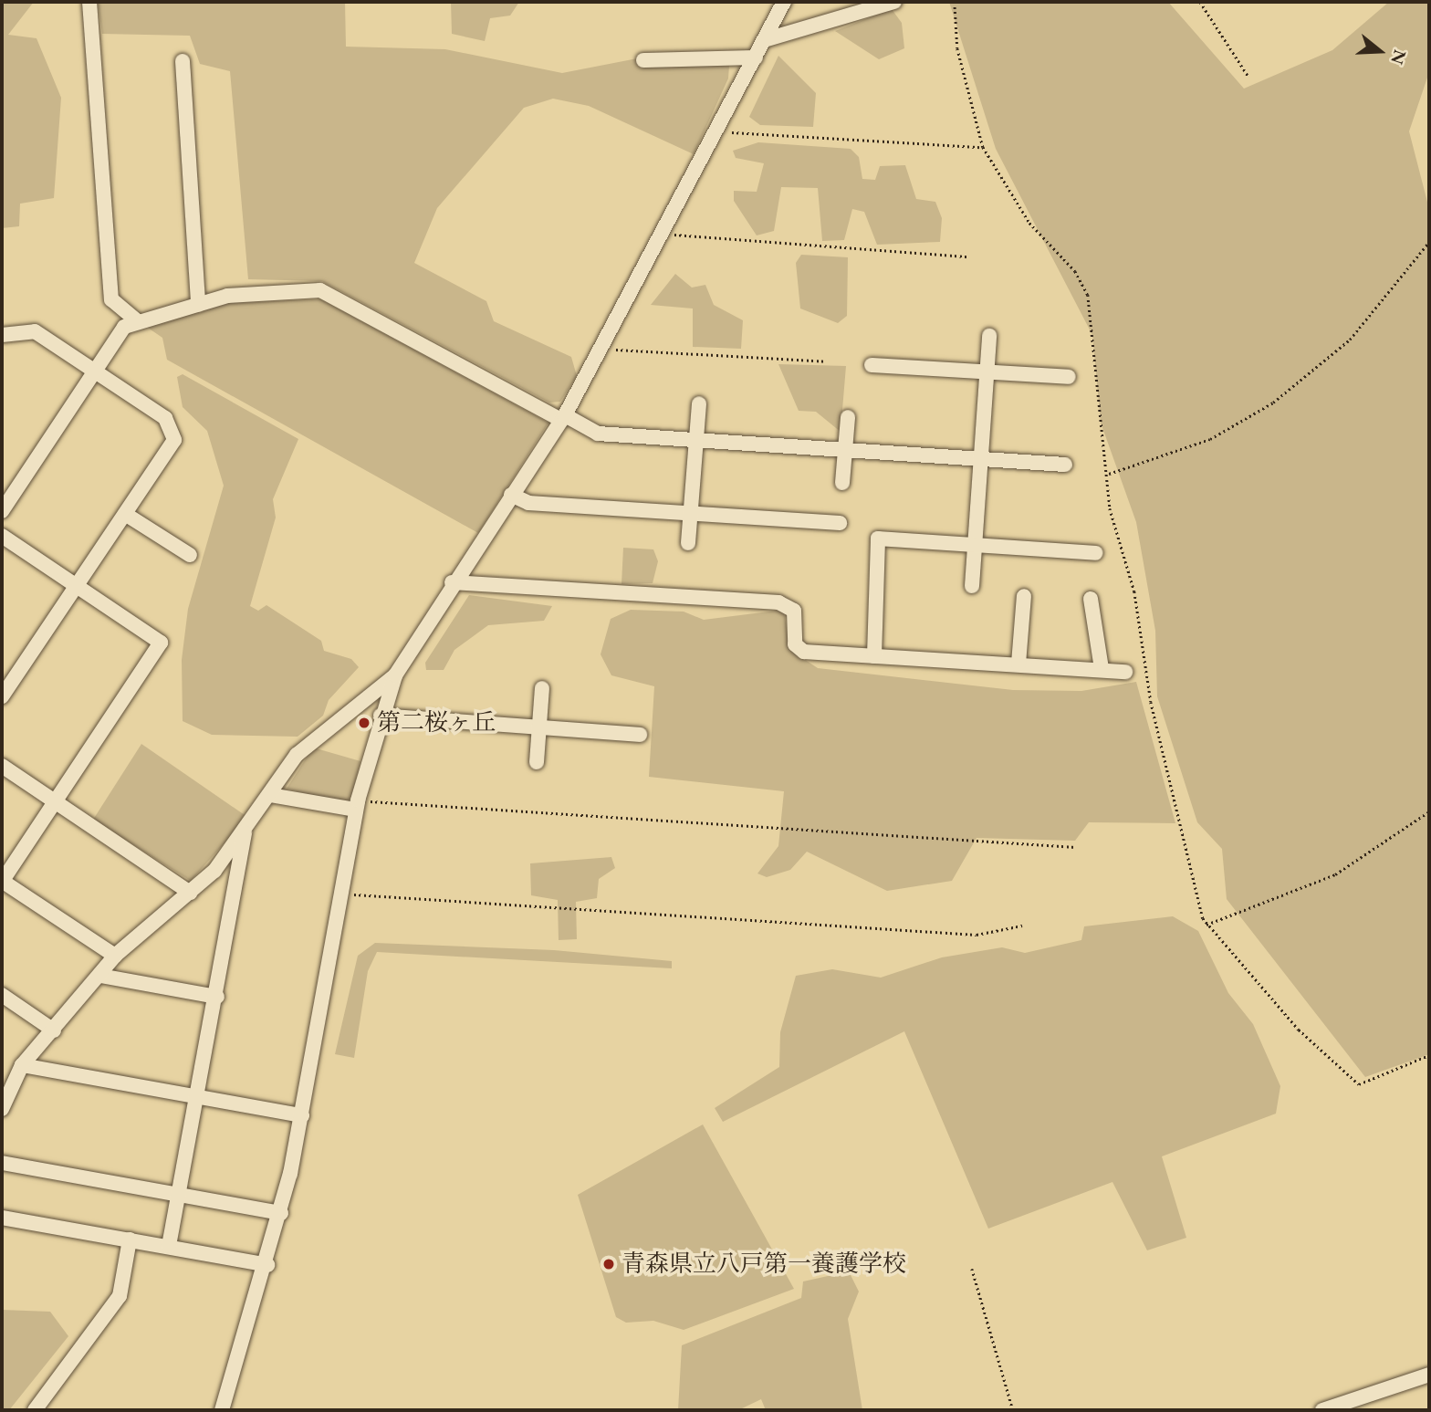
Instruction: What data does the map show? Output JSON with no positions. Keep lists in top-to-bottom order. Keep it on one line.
{"places":["第二桜ヶ丘","青森県立八戸第一養護学校"],"north":"right"}
